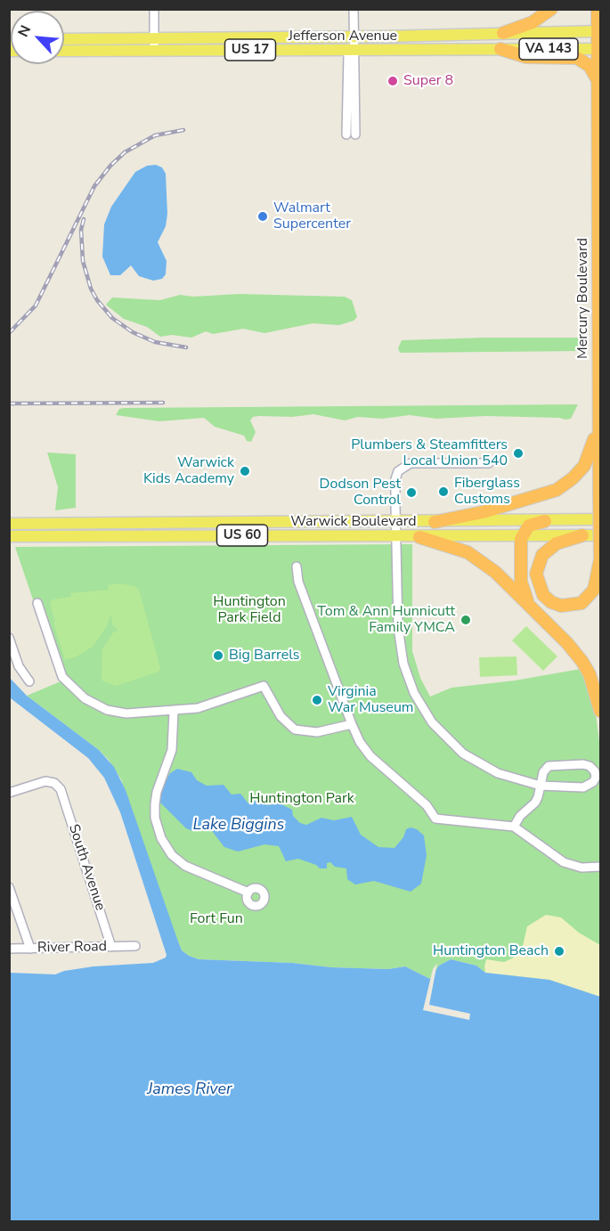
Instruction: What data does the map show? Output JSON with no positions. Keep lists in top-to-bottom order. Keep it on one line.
{"streets":{"highway":["US 17","Mercury Boulevard"],"main road":["Jefferson Avenue","VA 143","Warwick Boulevard","US 60"],"street":["South Avenue","River Road"]},"crossings":[["Jefferson Avenue","US 17"],["Jefferson Avenue","Mercury Boulevard"],["US 17","Mercury Boulevard"],["South Avenue","River Road"]],"water":["Lake Biggins","James River"],"parks":["Huntington Park Field","Huntington Park","Fort Fun"],"places":["Super 8","Walmart Supercenter","Plumbers & Steamfitters Local Union 540","Warwick Kids Academy","Fiberglass Customs","Dodson Pest Control","Tom & Ann Hunnicutt Family YMCA","Big Barrels","Virginia War Museum","Huntington Beach"],"north":"top left"}
